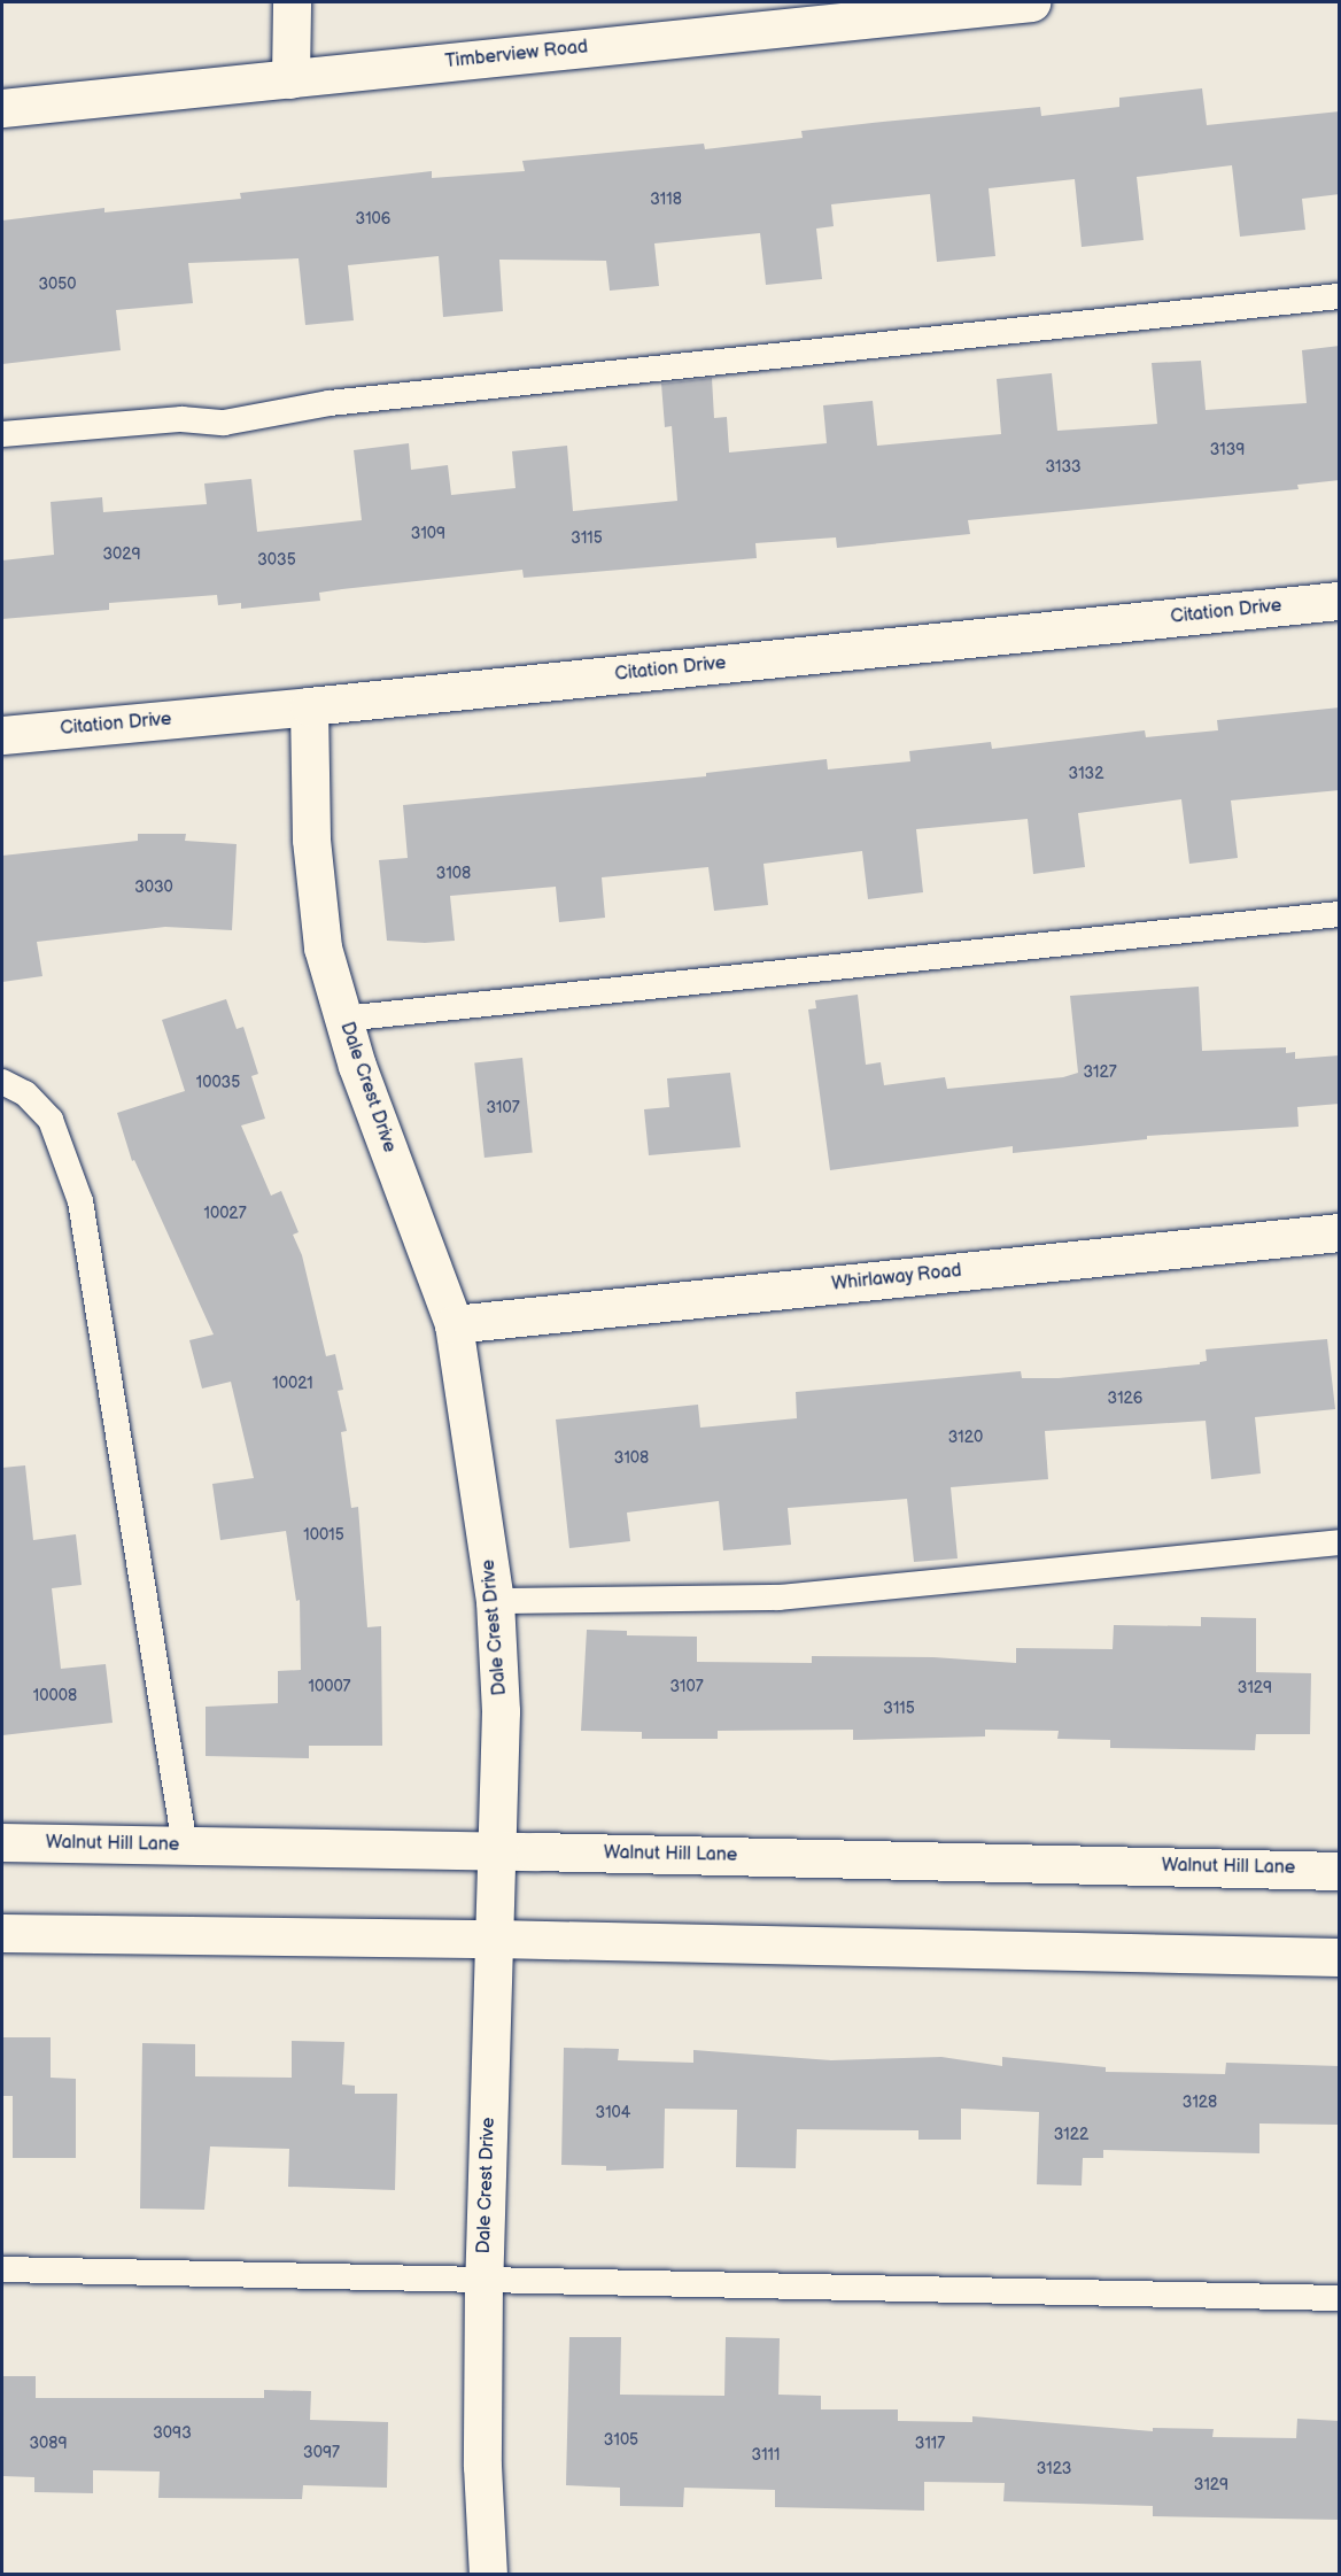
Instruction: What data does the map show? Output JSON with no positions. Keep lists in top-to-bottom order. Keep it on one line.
{"streets":{"street":["Timberview Road","Citation Drive","Dale Crest Drive","Whirlaway Road","Walnut Hill Lane"]},"crossings":[["Citation Drive","Dale Crest Drive"],["Dale Crest Drive","Whirlaway Road"],["Dale Crest Drive","Walnut Hill Lane"]],"house_numbers":["3118","3106","3050","3139","3133","3109","3115","3029","3035","3132","3108","3030","3127","10035","3107","10027","10021","3126","3120","3108","10015","10007","3107","3129","10008","3115","3128","3104","3122","3093","3105","3089","3117","3097","3111","3123","3129"]}
